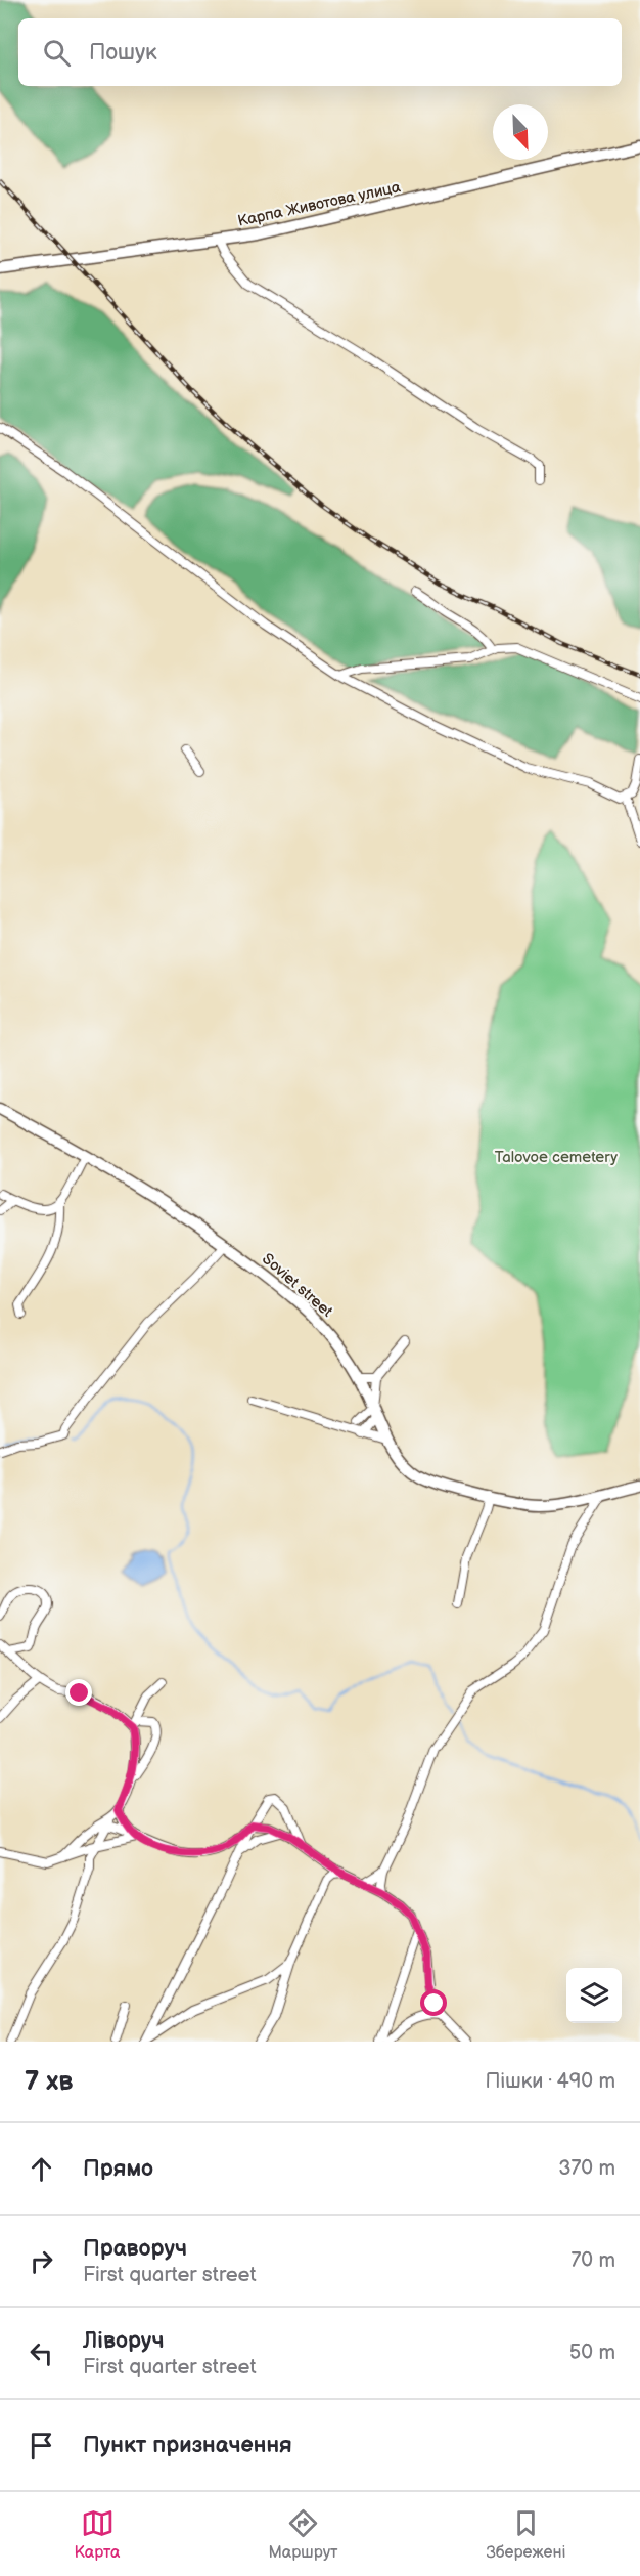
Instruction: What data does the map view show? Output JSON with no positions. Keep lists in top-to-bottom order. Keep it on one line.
{"streets":{"main road":["Карпа Животова улица","Soviet street"]},"parks":["Talovoe cemetery"],"north":"bottom right","page":{"search":"Пошук","heading":["7 хв","Пішки · 490 m"],"list":[["Прямо","370 m"],["Праворуч","First quarter street","70 m"],["Ліворуч","First quarter street","50 m"],"Пункт призначення"],"nav":["Карта","Маршрут","Збережені"]}}
